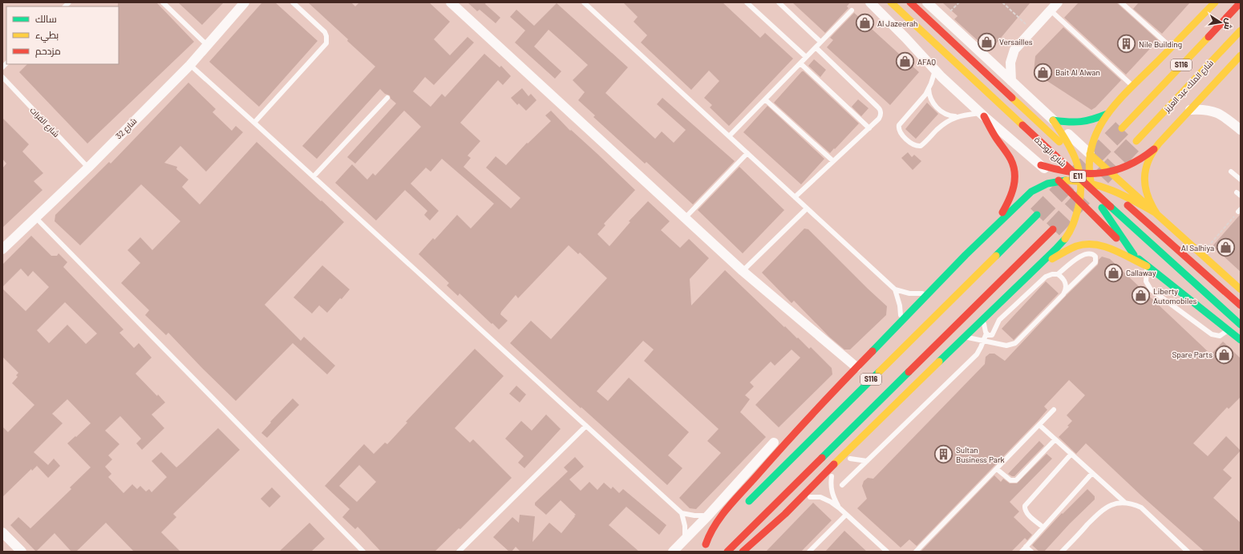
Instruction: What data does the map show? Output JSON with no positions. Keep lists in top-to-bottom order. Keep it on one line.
{"streets":{"main road":["S116","شارع الملك عبد العزيز","شارع الوحدة","E11"],"street":["شارع 32"],"lane":["شارع الفرات"]},"crossings":[["شارع الفرات","شارع 32"]],"places":{"shop":["Al Jazeerah","Versailles","AFAQ","Bait Al Alwan","Al Salhiya","Callaway","Liberty Automobiles","Spare Parts"],"building":["Nile Building","Sultan Business Park"]},"legend":["سالك","بطيء","مزدحم"],"north":"right"}
